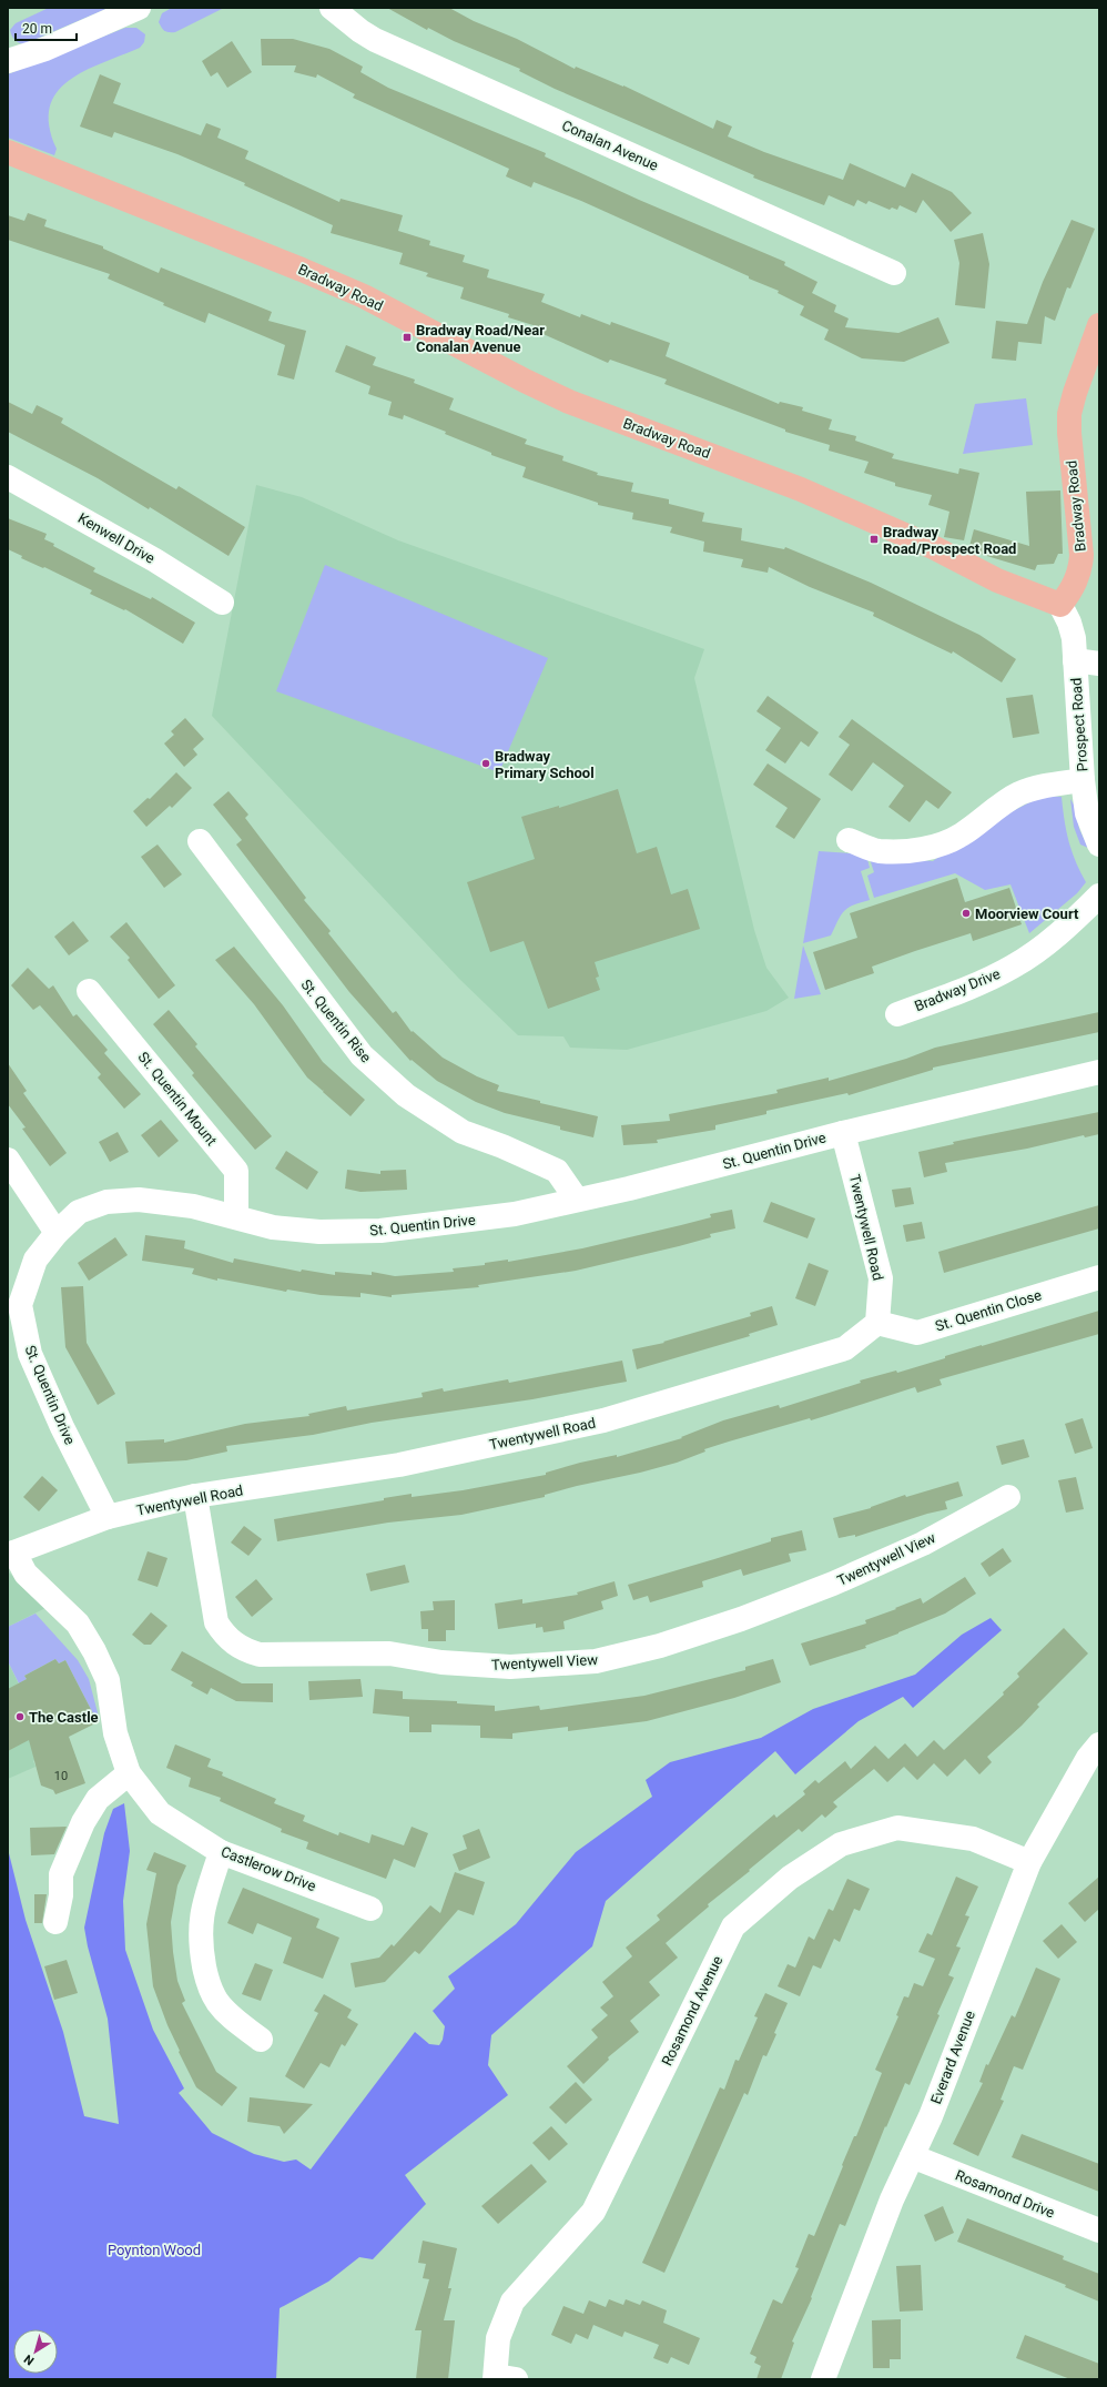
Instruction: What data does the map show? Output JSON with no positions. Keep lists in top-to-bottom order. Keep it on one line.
{"streets":{"main road":["Bradway Road"],"street":["Conalan Avenue","Kenwell Drive","Prospect Road","Bradway Drive","St. Quentin Rise","St. Quentin Mount","St. Quentin Drive","Twentywell Road","St. Quentin Close","Twentywell View","Castlerow Drive","Rosamond Avenue","Everard Avenue","Rosamond Drive"]},"crossings":[["Bradway Road","Prospect Road"],["St. Quentin Rise","St. Quentin Drive"],["St. Quentin Mount","St. Quentin Drive"],["St. Quentin Drive","Twentywell Road"],["Twentywell Road","St. Quentin Close"],["Twentywell Road","Twentywell View"],["Twentywell Road","Castlerow Drive"],["Rosamond Avenue","Everard Avenue"],["Everard Avenue","Rosamond Drive"]],"parks":["Poynton Wood"],"places":{"transit":["Bradway Road/Near Conalan Avenue","Bradway Road/Prospect Road"],"other":["Bradway Primary School","Moorview Court","The Castle"]},"house_numbers":["10"],"scale_bar":"20 m","north":"bottom left"}
